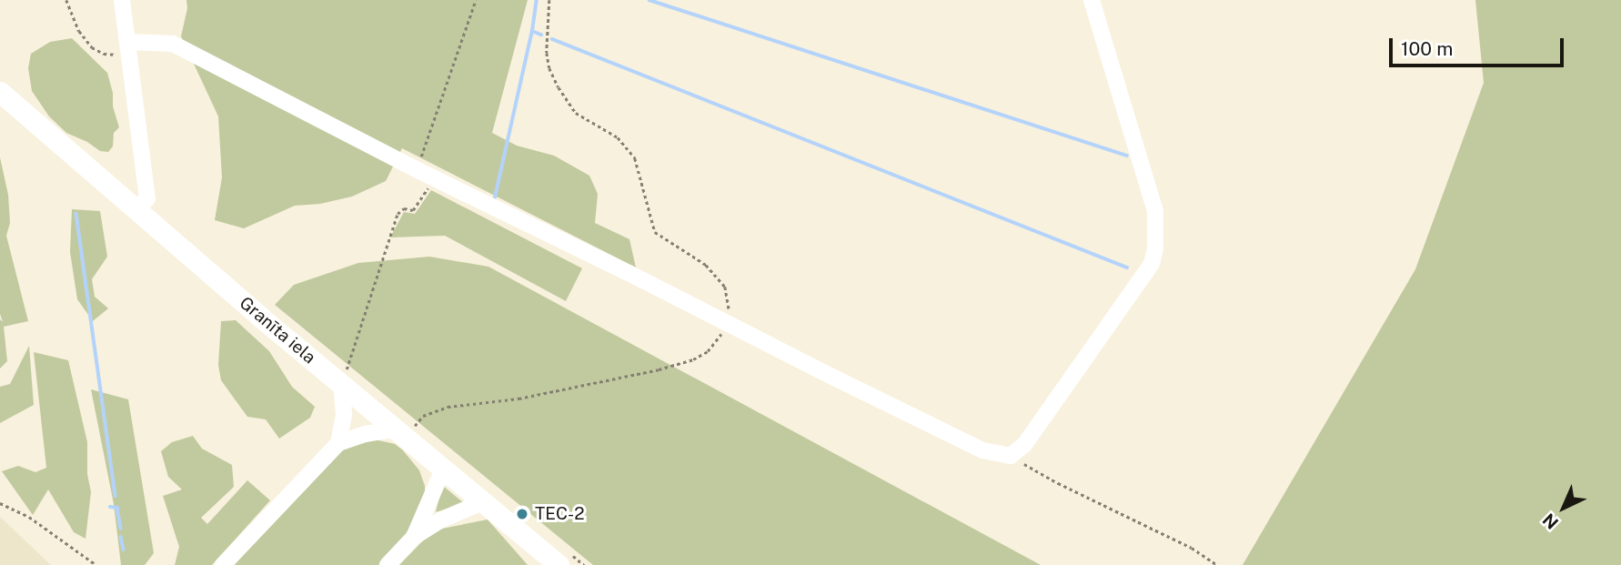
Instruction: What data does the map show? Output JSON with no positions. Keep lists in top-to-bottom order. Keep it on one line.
{"streets":{"main road":["Granīta iela"]},"places":["TEC-2"],"scale_bar":"100 m","north":"bottom left"}
